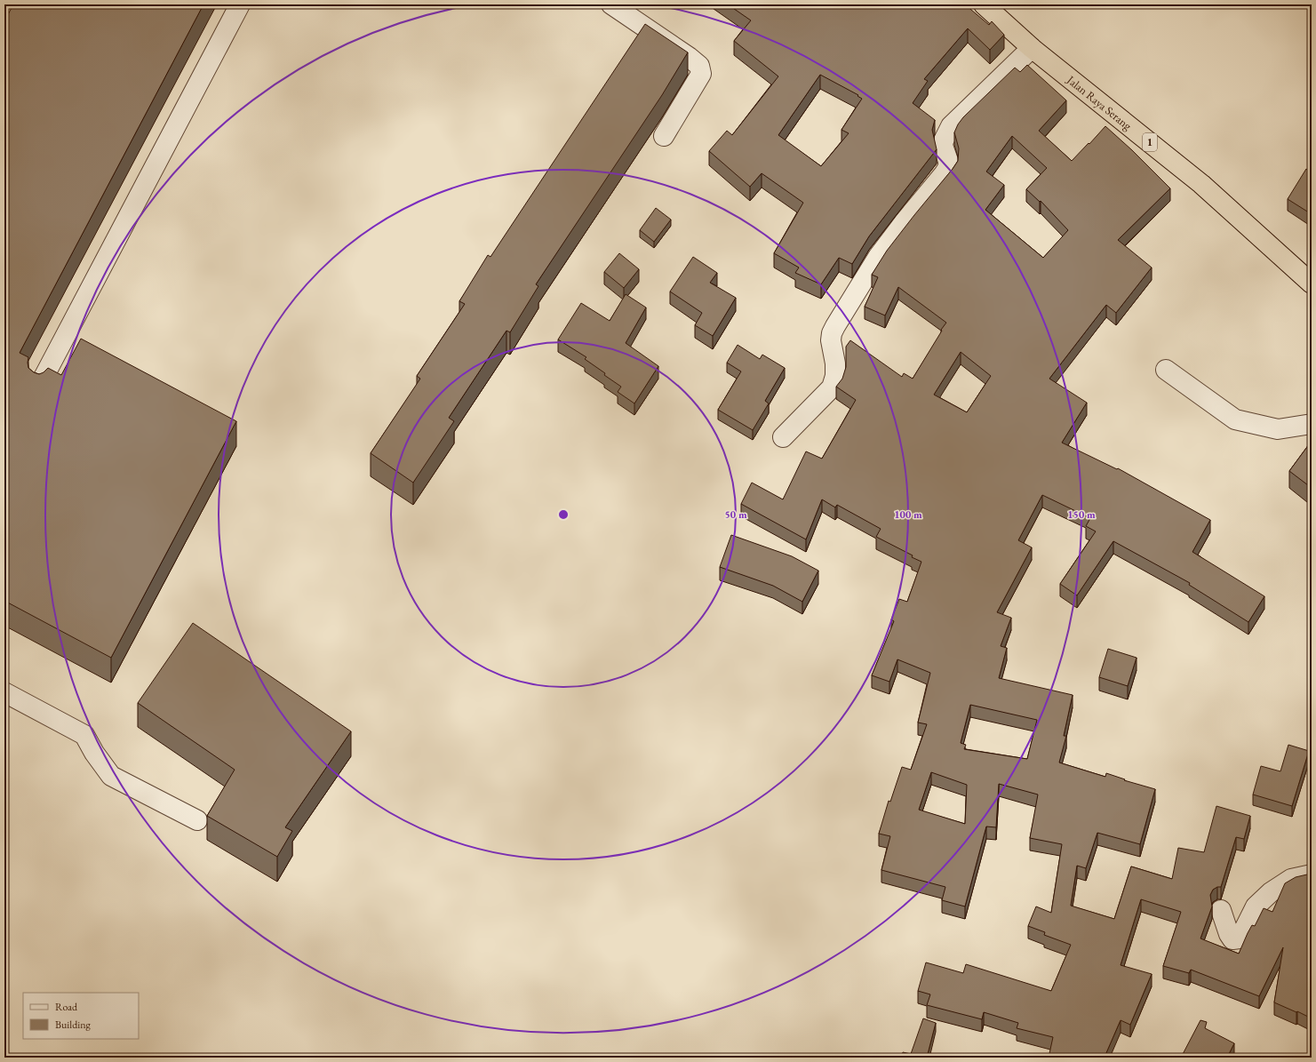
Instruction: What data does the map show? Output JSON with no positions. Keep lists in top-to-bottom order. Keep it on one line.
{"streets":{"highway":["Jalan Raya Serang","1"]},"legend":["Road","Building"],"rings":["50 m","100 m","150 m"]}
